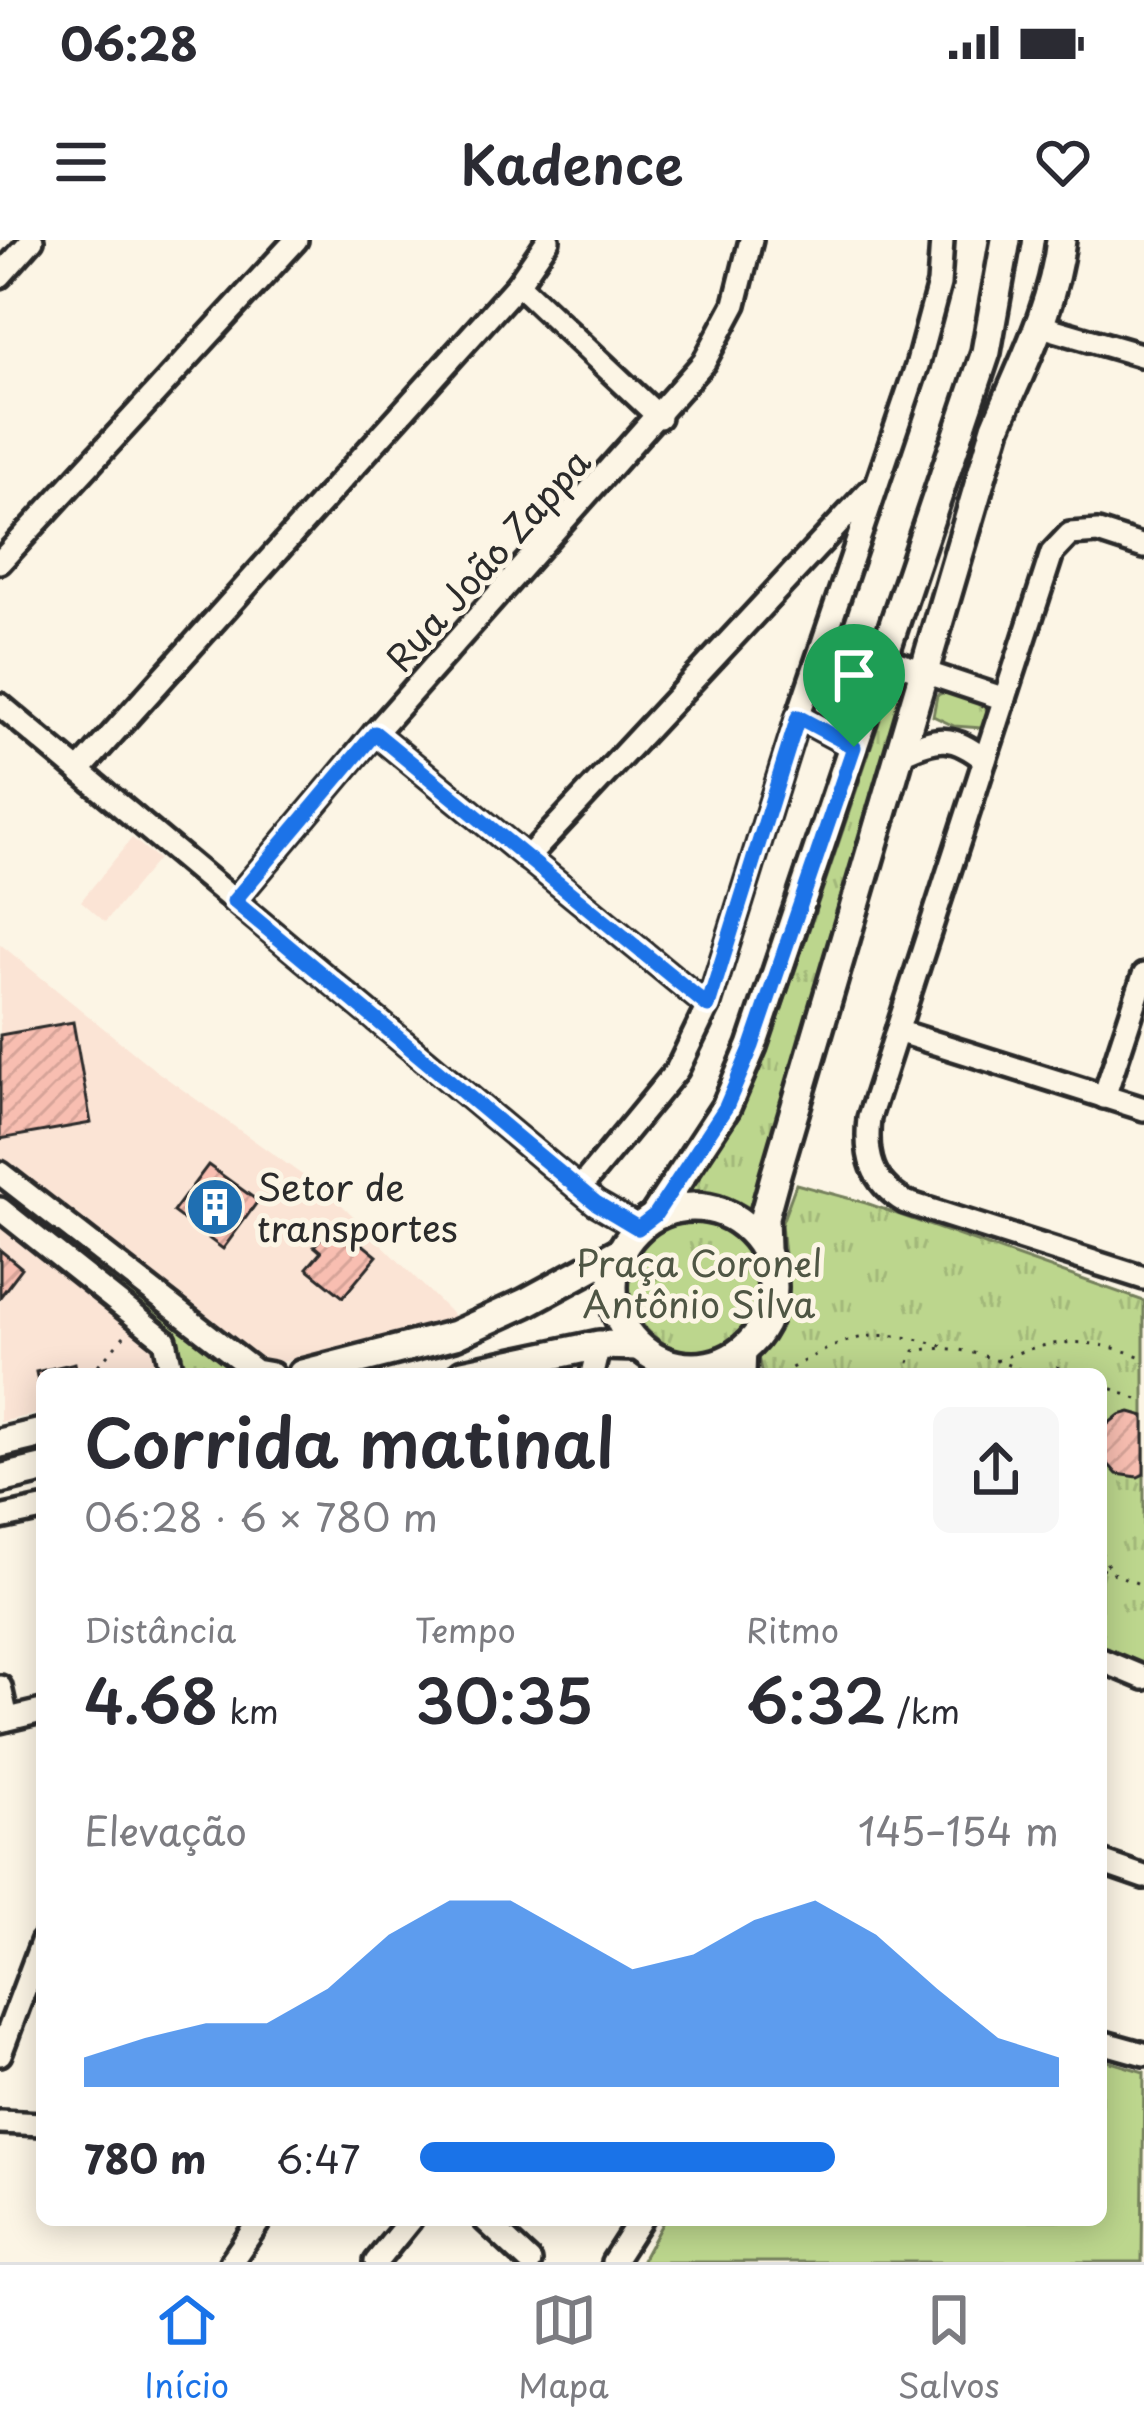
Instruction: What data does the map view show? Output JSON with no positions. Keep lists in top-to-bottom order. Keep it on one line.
{"streets":{"street":["Rua João Zappa"]},"parks":["Praça Coronel Antônio Silva"],"places":{"building":["Setor de transportes"]},"page":{"status":"06:28","header":"Kadence","heading":["Corrida matinal","06:28 · 6 × 780 m"],"stats":[["Distância","4.68 km"],["Tempo","30:35"],["Ritmo","6:32 /km"]],"chart":["Elevação","145–154 m"],"list":[{"name":"780 m","note":"6:47"}],"tabs":["Início","Mapa","Salvos"]}}
